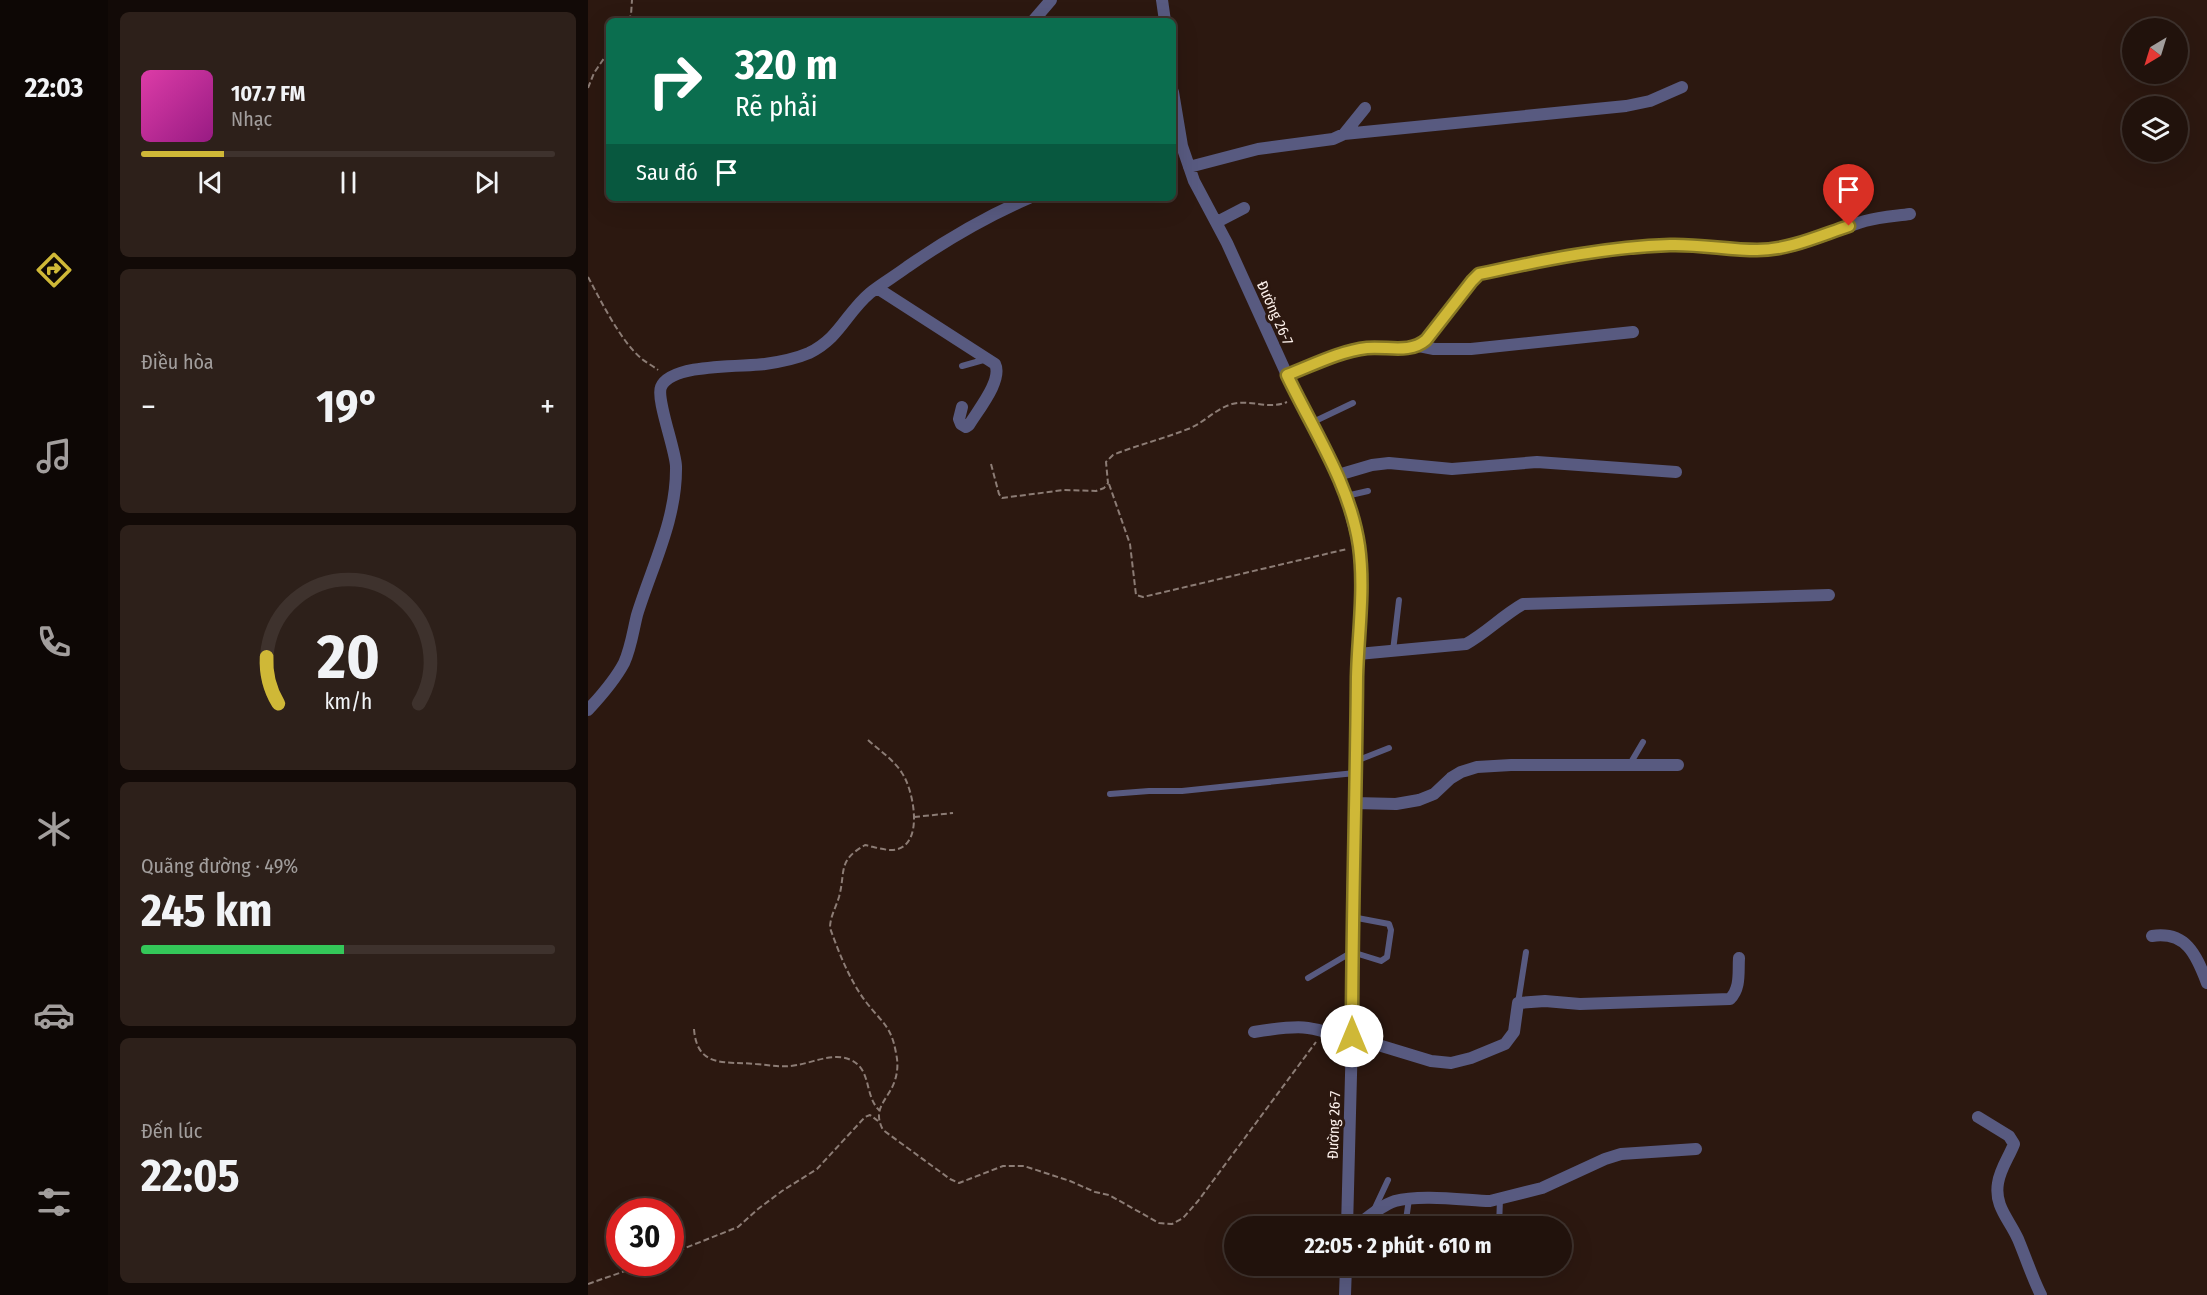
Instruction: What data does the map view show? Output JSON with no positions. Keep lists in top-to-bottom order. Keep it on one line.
{"streets":{"street":["Đường 26-7"]},"north":"bottom left","page":{"tabs":"22:03","turn":["320 m","Rẽ phải"],"song":["107.7 FM","Nhạc"],"then":"Sau đó","tile":["Điều hòa",["Quãng đường · 49%","245 km"],["Đến lúc","22:05"]],"heat":["−","19°","+"],"limit":"30","trip":"22:05 · 2 phút · 610 m","gauge":["20","km/h"]}}
